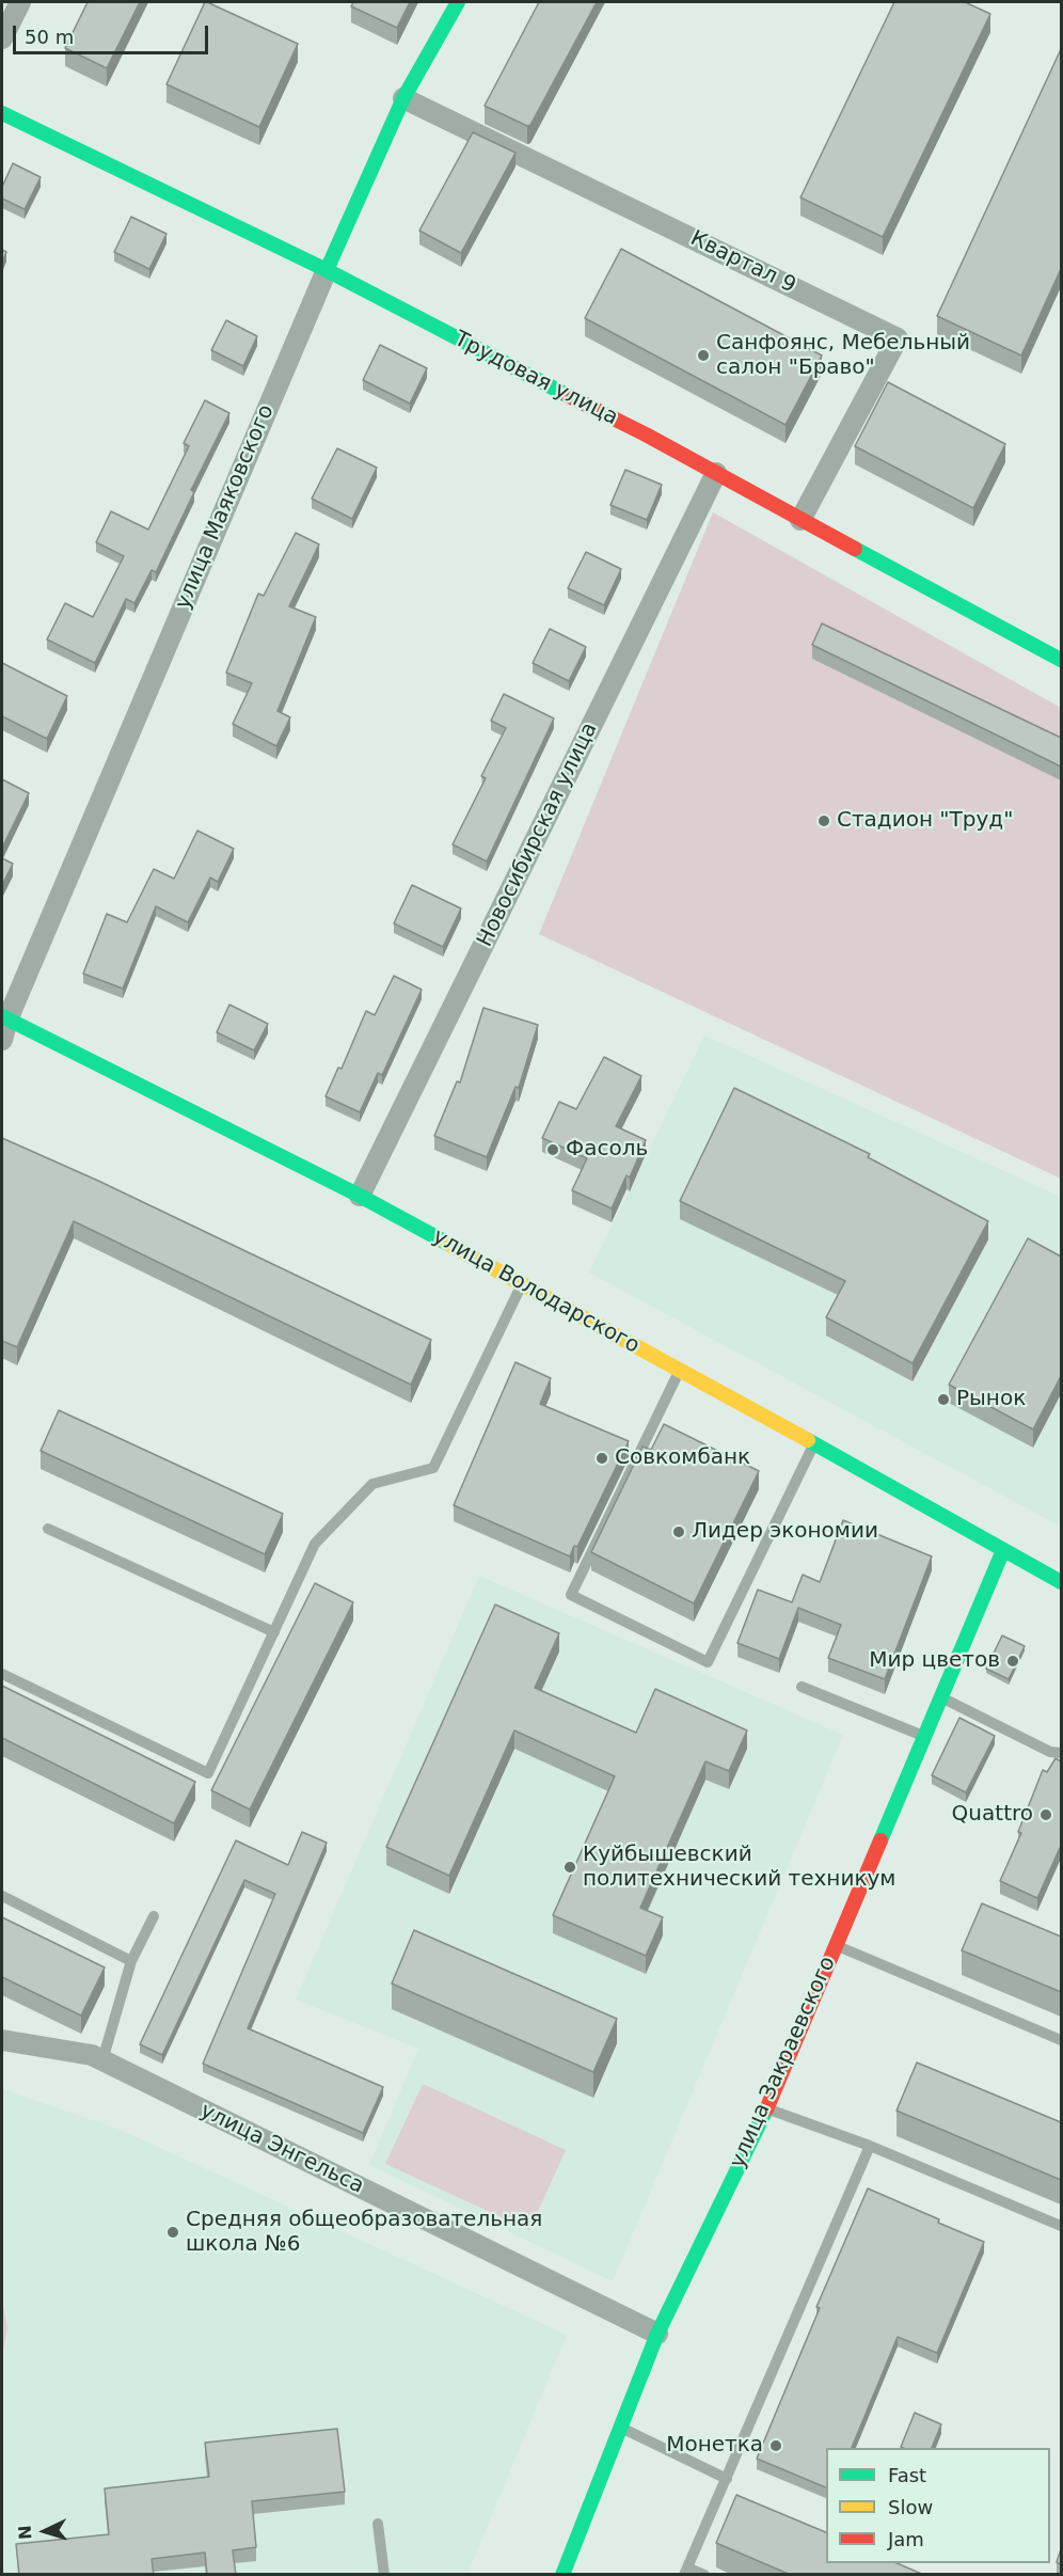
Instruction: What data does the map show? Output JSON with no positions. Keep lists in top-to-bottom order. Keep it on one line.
{"streets":{"street":["Квартал 9","Трудовая улица","улица Маяковского","Новосибирская улица","улица Володарского","улица Закраевского","улица Энгельса"]},"crossings":[["Квартал 9","Трудовая улица"],["Квартал 9","улица Маяковского"],["Трудовая улица","улица Маяковского"],["Трудовая улица","Новосибирская улица"],["улица Маяковского","улица Володарского"],["Новосибирская улица","улица Володарского"],["улица Володарского","улица Закраевского"],["улица Закраевского","улица Энгельса"]],"places":["Санфоянс, Мебельный салон \"Браво\"","Стадион \"Труд\"","Фасоль","Рынок","Совкомбанк","Лидер экономии","Мир цветов","Quattro","Куйбышевский политехнический техникум","Средняя общеобразовательная школа №6","Монетка"],"legend":["Fast","Slow","Jam"],"scale_bar":"50 m","north":"left"}
